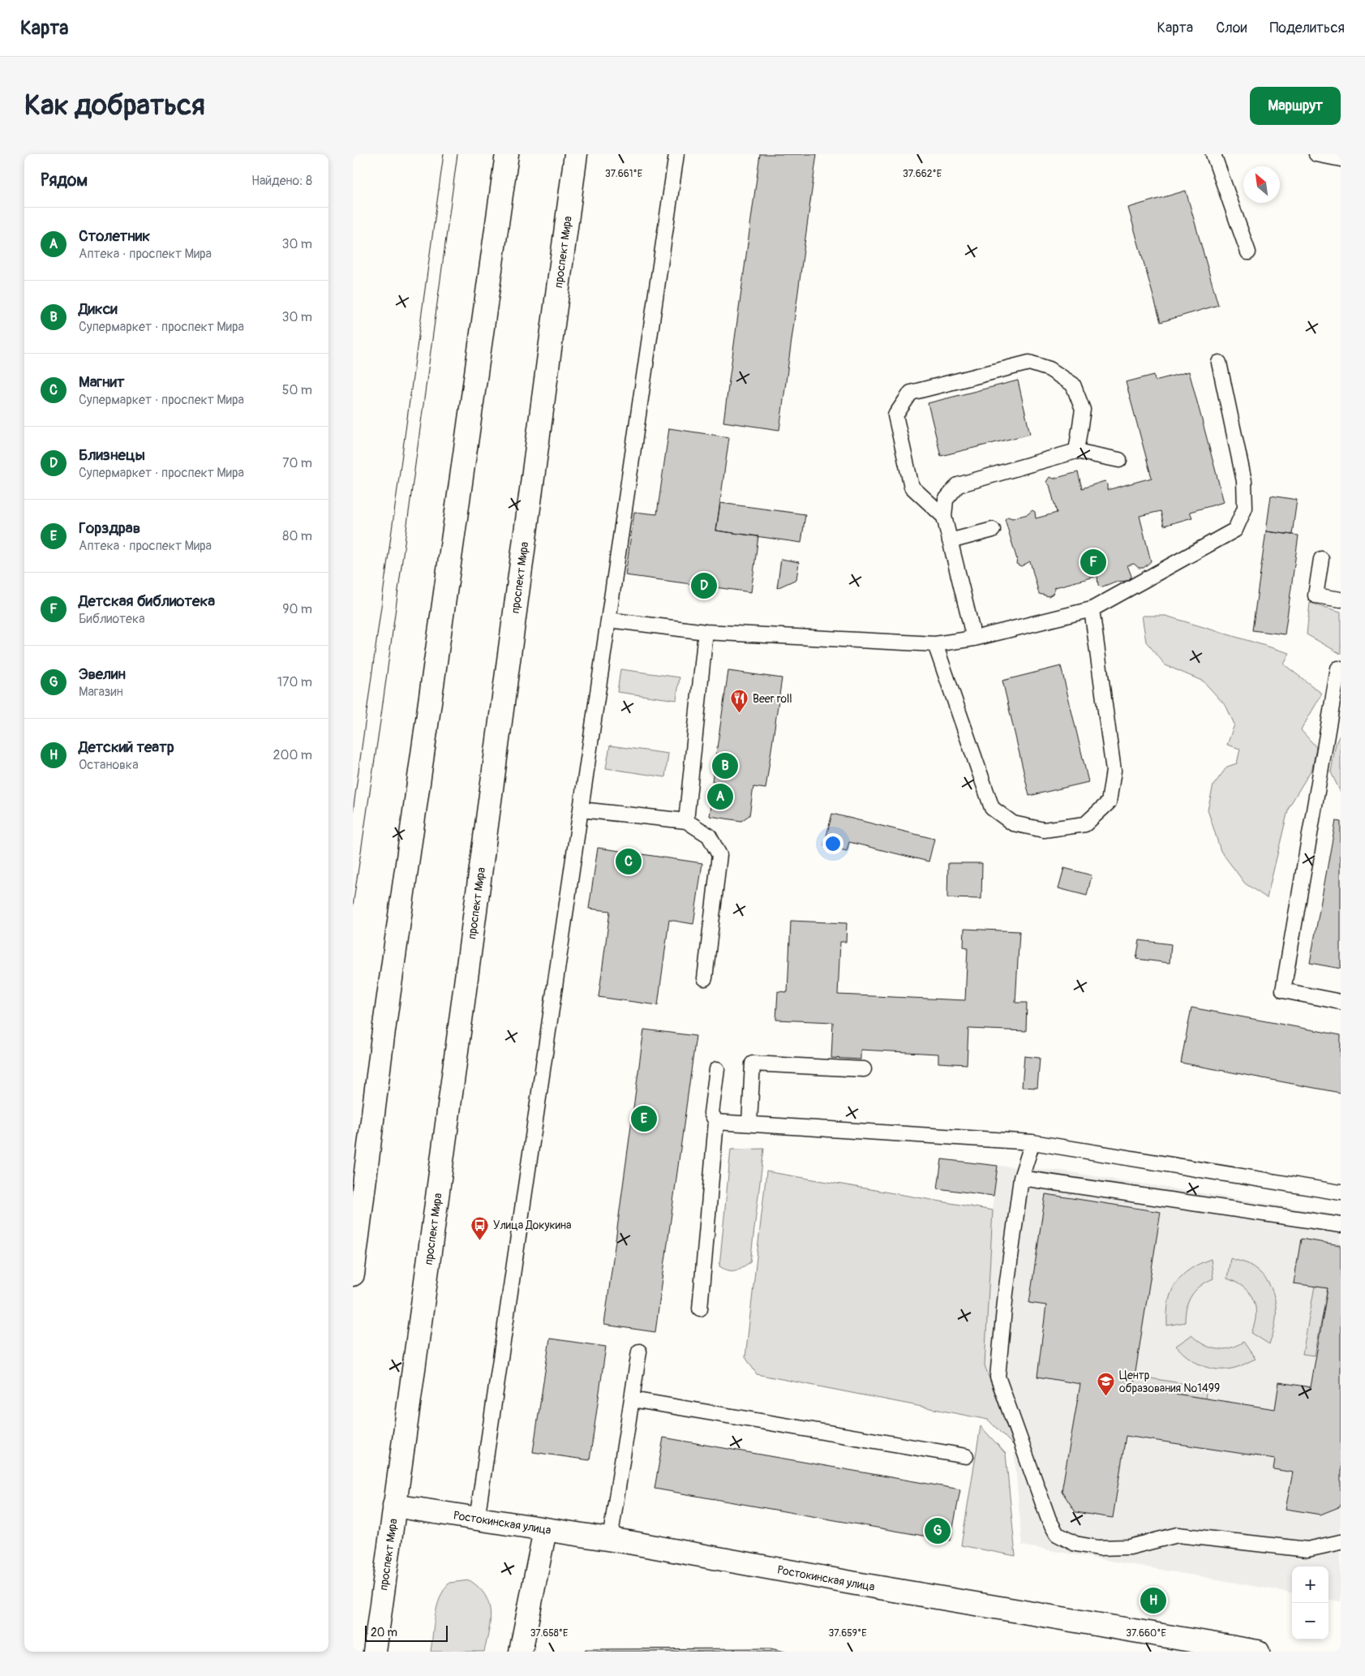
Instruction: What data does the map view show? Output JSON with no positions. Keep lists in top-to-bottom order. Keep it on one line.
{"streets":{"main road":["проспект Мира","Ростокинская улица"]},"crossings":[["проспект Мира","Ростокинская улица"]],"places":{"restaurant":["Beer roll"],"bus stop":["Улица Докукина"],"school or university":["Центр образования №1499"]},"scale_bar":"20 m","north":"top left","page":{"header":"Карта","nav":["Карта","Слои","Поделиться"],"buttons":"Маршрут","title":"Как добраться","heading":["Рядом","Найдено: 8"],"list":[{"mark":"A","name":"Столетник","note":"Аптека · проспект Мира","value":"30 m"},{"mark":"B","name":"Дикси","note":"Супермаркет · проспект Мира","value":"30 m"},{"mark":"C","name":"Магнит","note":"Супермаркет · проспект Мира","value":"50 m"},{"mark":"D","name":"Близнецы","note":"Супермаркет · проспект Мира","value":"70 m"},{"mark":"E","name":"Горздрав","note":"Аптека · проспект Мира","value":"80 m"},{"mark":"F","name":"Детская библиотека","note":"Библиотека","value":"90 m"},{"mark":"G","name":"Эвелин","note":"Магазин","value":"170 m"},{"mark":"H","name":"Детский театр","note":"Остановка","value":"200 m"}],"pins":["F","D","B","A","C","E","G","H"],"map_buttons":["+","−"],"scale":"20 m"},"coordinates":["37.661°E","37.662°E","37.658°E","37.659°E","37.660°E"]}
